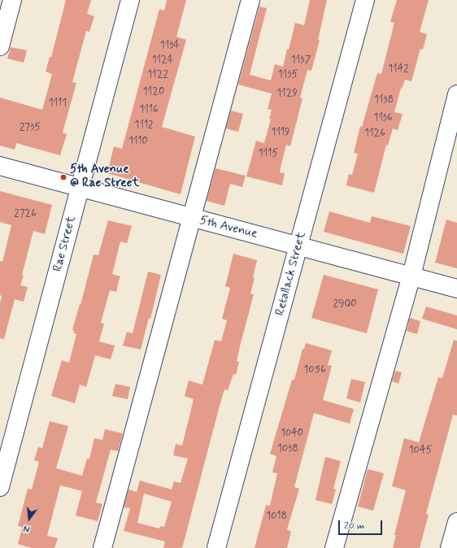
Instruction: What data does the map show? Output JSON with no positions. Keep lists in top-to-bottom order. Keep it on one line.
{"streets":{"street":["5th Avenue","Rae Street","Retallack Street"]},"crossings":[["5th Avenue","Rae Street"],["5th Avenue","Retallack Street"]],"places":["5th Avenue @ Rae Street"],"house_numbers":["1134","1124","1137","1142","1122","1135","1120","1129","1138","1111","1116","1136","1112","2735","1119","1126","1110","1115","2726","2900","1056","1040","1038","1045","1018"],"scale_bar":"20 m","north":"bottom"}
